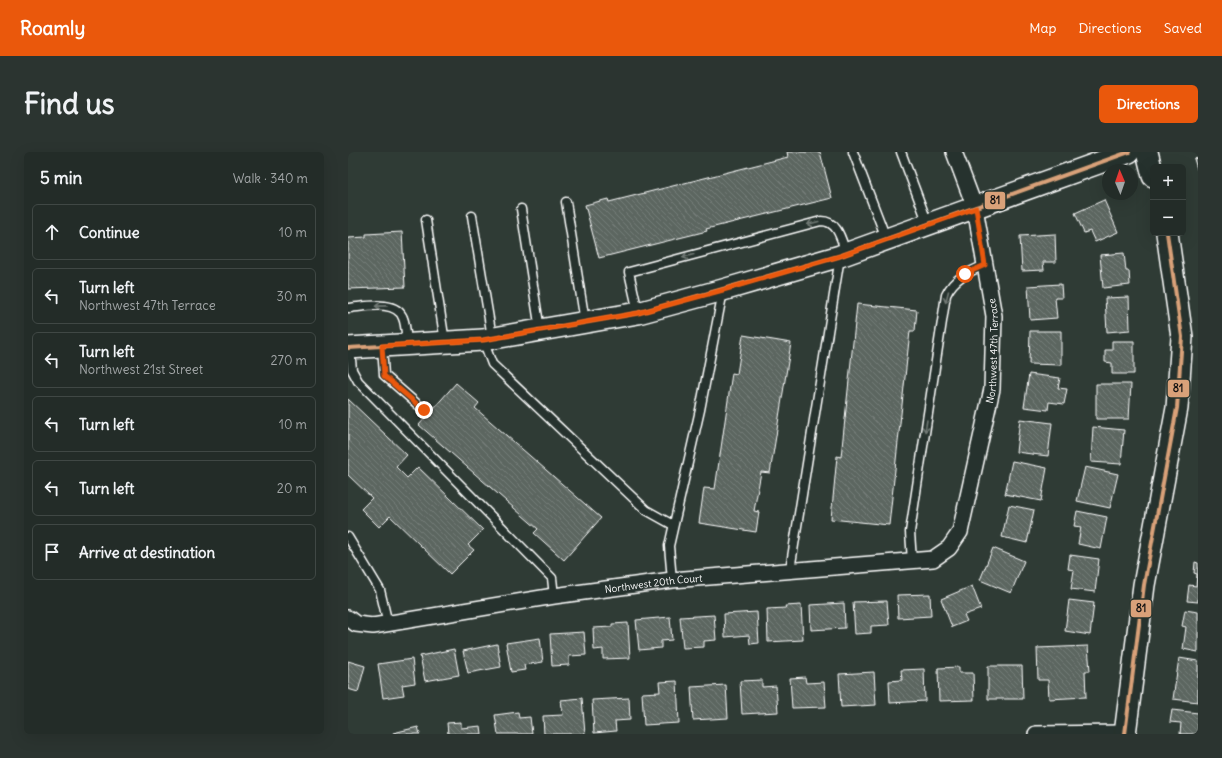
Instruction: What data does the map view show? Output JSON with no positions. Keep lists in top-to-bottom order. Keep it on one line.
{"streets":{"street":["Northwest 47th Terrace","Northwest 20th Court"]},"crossings":[["Northwest 47th Terrace","Northwest 20th Court"]],"lines":["transit line 81"],"north":"top","page":{"header":"Roamly","nav":["Map","Directions","Saved"],"buttons":"Directions","title":"Find us","heading":["5 min","Walk · 340 m"],"map_buttons":["+","−"],"list":[["Continue","10 m"],["Turn left","Northwest 47th Terrace","30 m"],["Turn left","Northwest 21st Street","270 m"],["Turn left","10 m"],["Turn left","20 m"],"Arrive at destination"]}}
